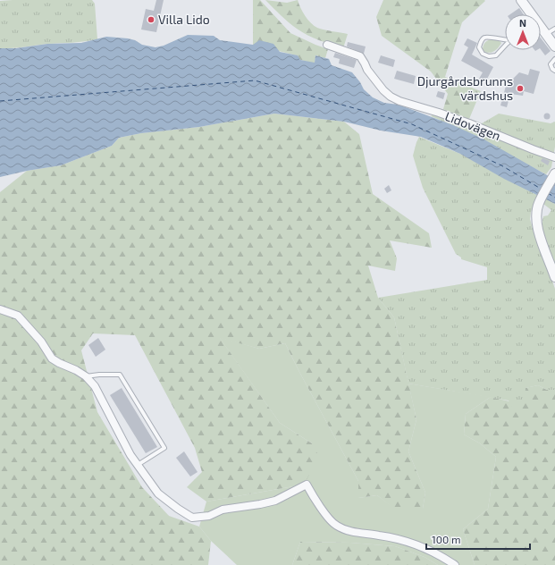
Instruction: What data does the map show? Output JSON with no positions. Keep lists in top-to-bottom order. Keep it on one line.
{"streets":{"street":["Lidovägen"]},"places":["Villa Lido","Djurgårdsbrunns värdshus"],"scale_bar":"100 m","north":"top"}
